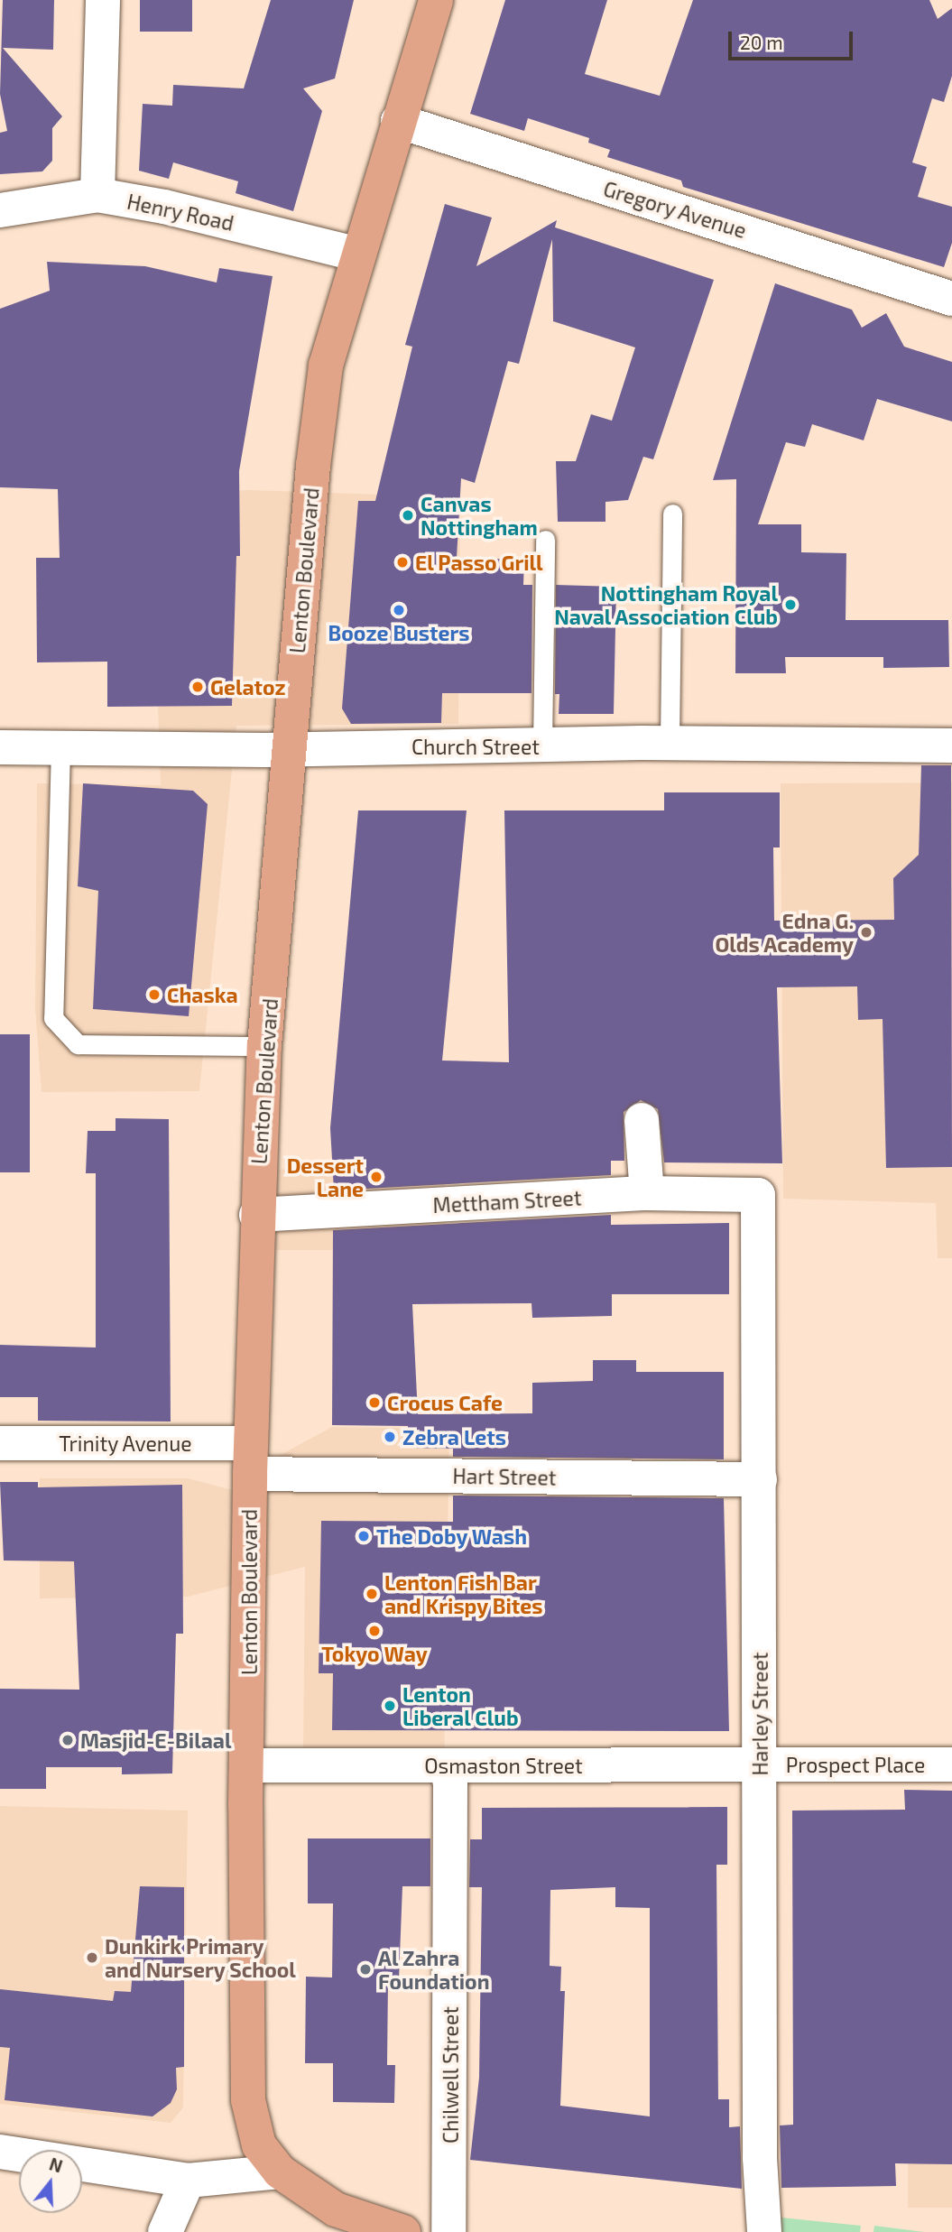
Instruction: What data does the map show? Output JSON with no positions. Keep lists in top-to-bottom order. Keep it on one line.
{"streets":{"main road":["Lenton Boulevard"],"street":["Gregory Avenue","Henry Road","Church Street","Mettham Street","Trinity Avenue","Hart Street","Harley Street","Prospect Place","Osmaston Street","Chilwell Street"]},"crossings":[["Gregory Avenue","Lenton Boulevard"],["Henry Road","Lenton Boulevard"],["Lenton Boulevard","Church Street"],["Lenton Boulevard","Mettham Street"],["Lenton Boulevard","Trinity Avenue"],["Lenton Boulevard","Hart Street"],["Lenton Boulevard","Osmaston Street"],["Mettham Street","Harley Street"],["Trinity Avenue","Hart Street"],["Hart Street","Harley Street"],["Harley Street","Prospect Place"],["Harley Street","Osmaston Street"],["Prospect Place","Osmaston Street"],["Osmaston Street","Chilwell Street"]],"places":["Canvas Nottingham","El Passo Grill","Nottingham Royal Naval Association Club","Booze Busters","Gelatoz","Edna G. Olds Academy","Chaska","Dessert Lane","Crocus Cafe","Zebra Lets","The Doby Wash","Lenton Fish Bar and Krispy Bites","Tokyo Way","Lenton Liberal Club","Masjid-E-Bilaal","Dunkirk Primary and Nursery School","Al Zahra Foundation"],"scale_bar":"20 m","north":"top"}
